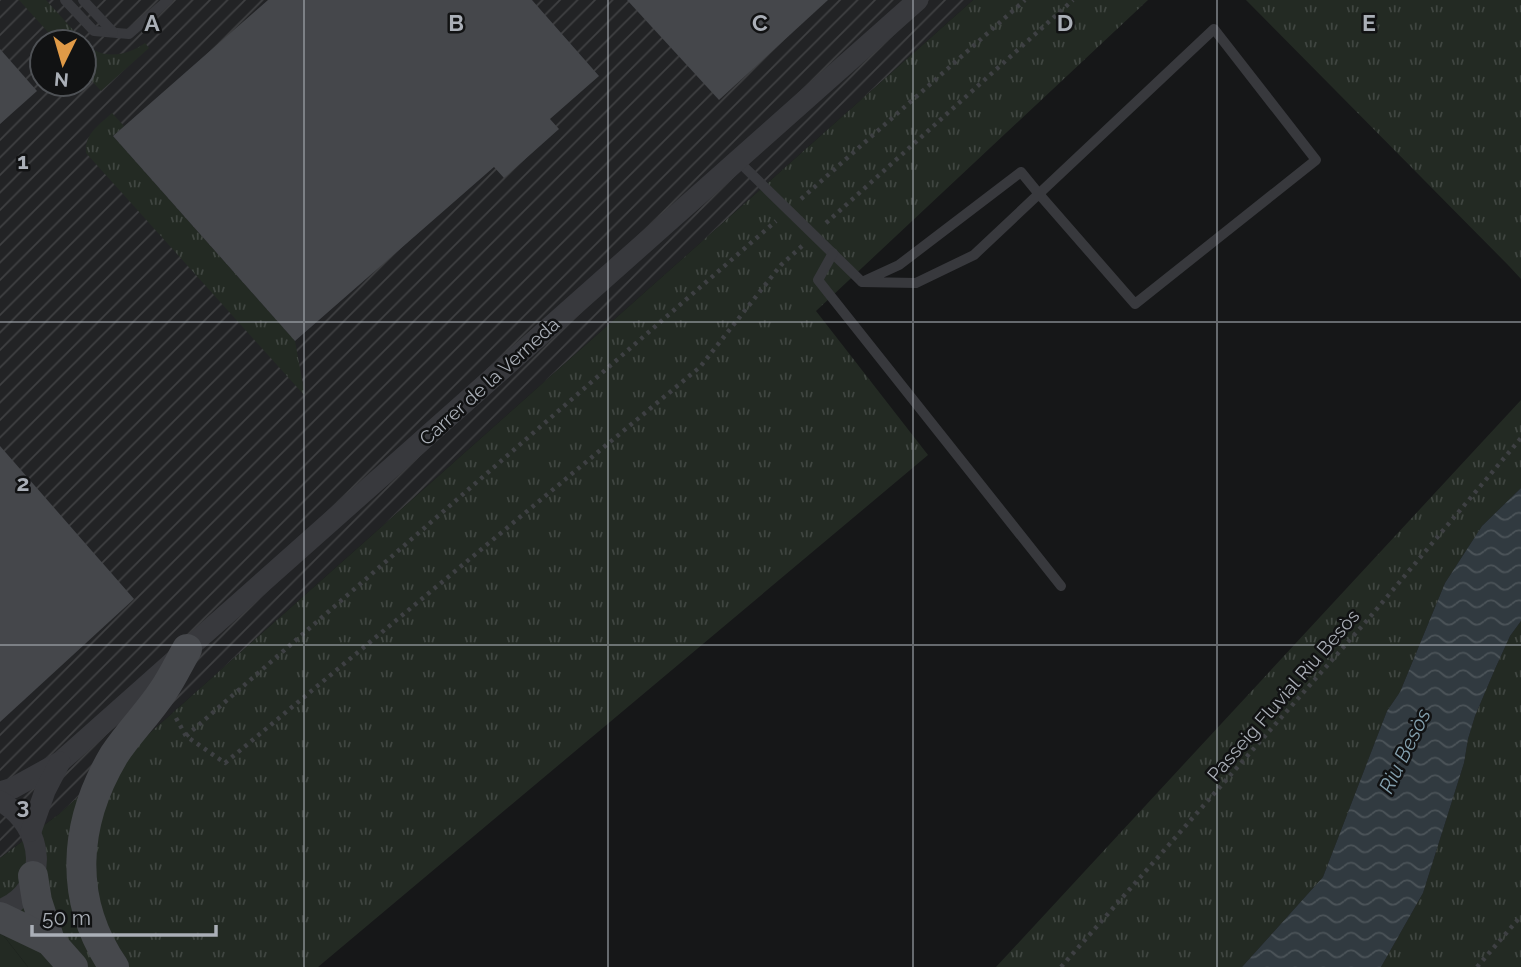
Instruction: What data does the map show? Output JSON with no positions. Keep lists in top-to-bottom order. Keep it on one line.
{"streets":{"street":["Carrer de la Verneda"],"path":["Passeig Fluvial Riu Besòs"]},"water":["Riu Besòs"],"scale_bar":"50 m","north":"bottom","grid":{"columns":["A","B","C","D","E"],"rows":["1","2","3"]}}
